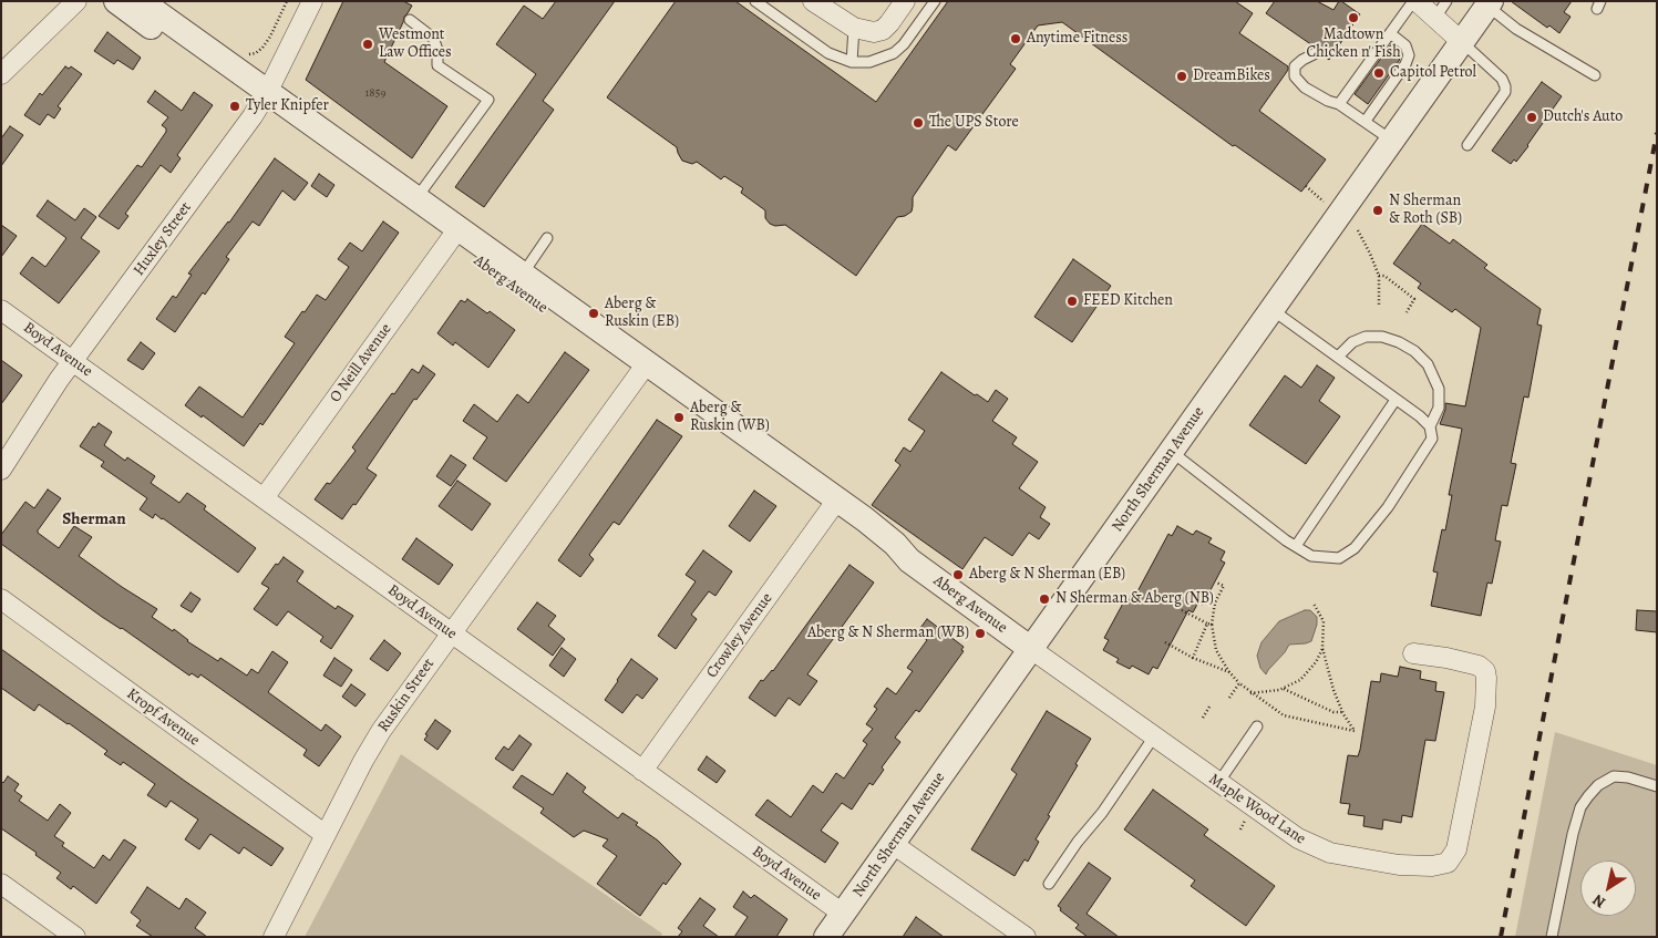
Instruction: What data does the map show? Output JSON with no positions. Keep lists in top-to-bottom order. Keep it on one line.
{"streets":{"street":["Huxley Street","Aberg Avenue","Boyd Avenue","O Neill Avenue","North Sherman Avenue","Crowley Avenue","Ruskin Street","Kropf Avenue","Maple Wood Lane"]},"crossings":[["Huxley Street","Aberg Avenue"],["Huxley Street","Boyd Avenue"],["Aberg Avenue","O Neill Avenue"],["Aberg Avenue","North Sherman Avenue"],["Aberg Avenue","Crowley Avenue"],["Aberg Avenue","Ruskin Street"],["Aberg Avenue","Maple Wood Lane"],["Boyd Avenue","O Neill Avenue"],["Boyd Avenue","North Sherman Avenue"],["Boyd Avenue","Crowley Avenue"],["Boyd Avenue","Ruskin Street"],["North Sherman Avenue","Maple Wood Lane"],["Ruskin Street","Kropf Avenue"]],"districts":["Sherman"],"places":["Madtown Chicken n' Fish","Anytime Fitness","Westmont Law Offices","Capitol Petrol","DreamBikes","Tyler Knipfer","Dutch's Auto","The UPS Store","N Sherman & Roth (SB)","FEED Kitchen","Aberg & Ruskin (EB)","Aberg & Ruskin (WB)","Aberg & N Sherman (EB)","N Sherman & Aberg (NB)","Aberg & N Sherman (WB)"],"house_numbers":["1859"],"north":"bottom left"}
